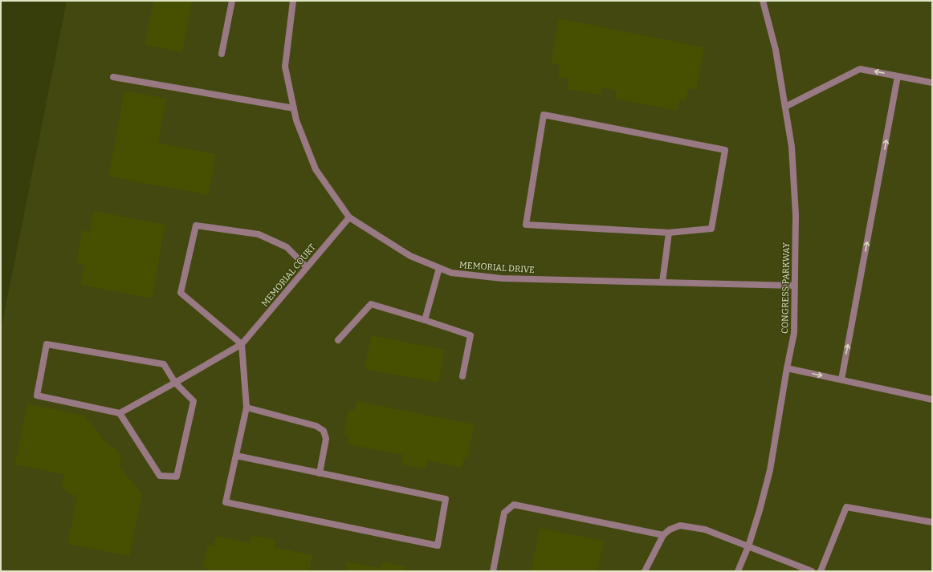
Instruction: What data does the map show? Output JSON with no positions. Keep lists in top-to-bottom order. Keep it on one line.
{"streets":{"street":["MEMORIAL DRIVE","MEMORIAL COURT","CONGRESS PARKWAY"]},"crossings":[["MEMORIAL DRIVE","MEMORIAL COURT"],["MEMORIAL DRIVE","CONGRESS PARKWAY"]]}
